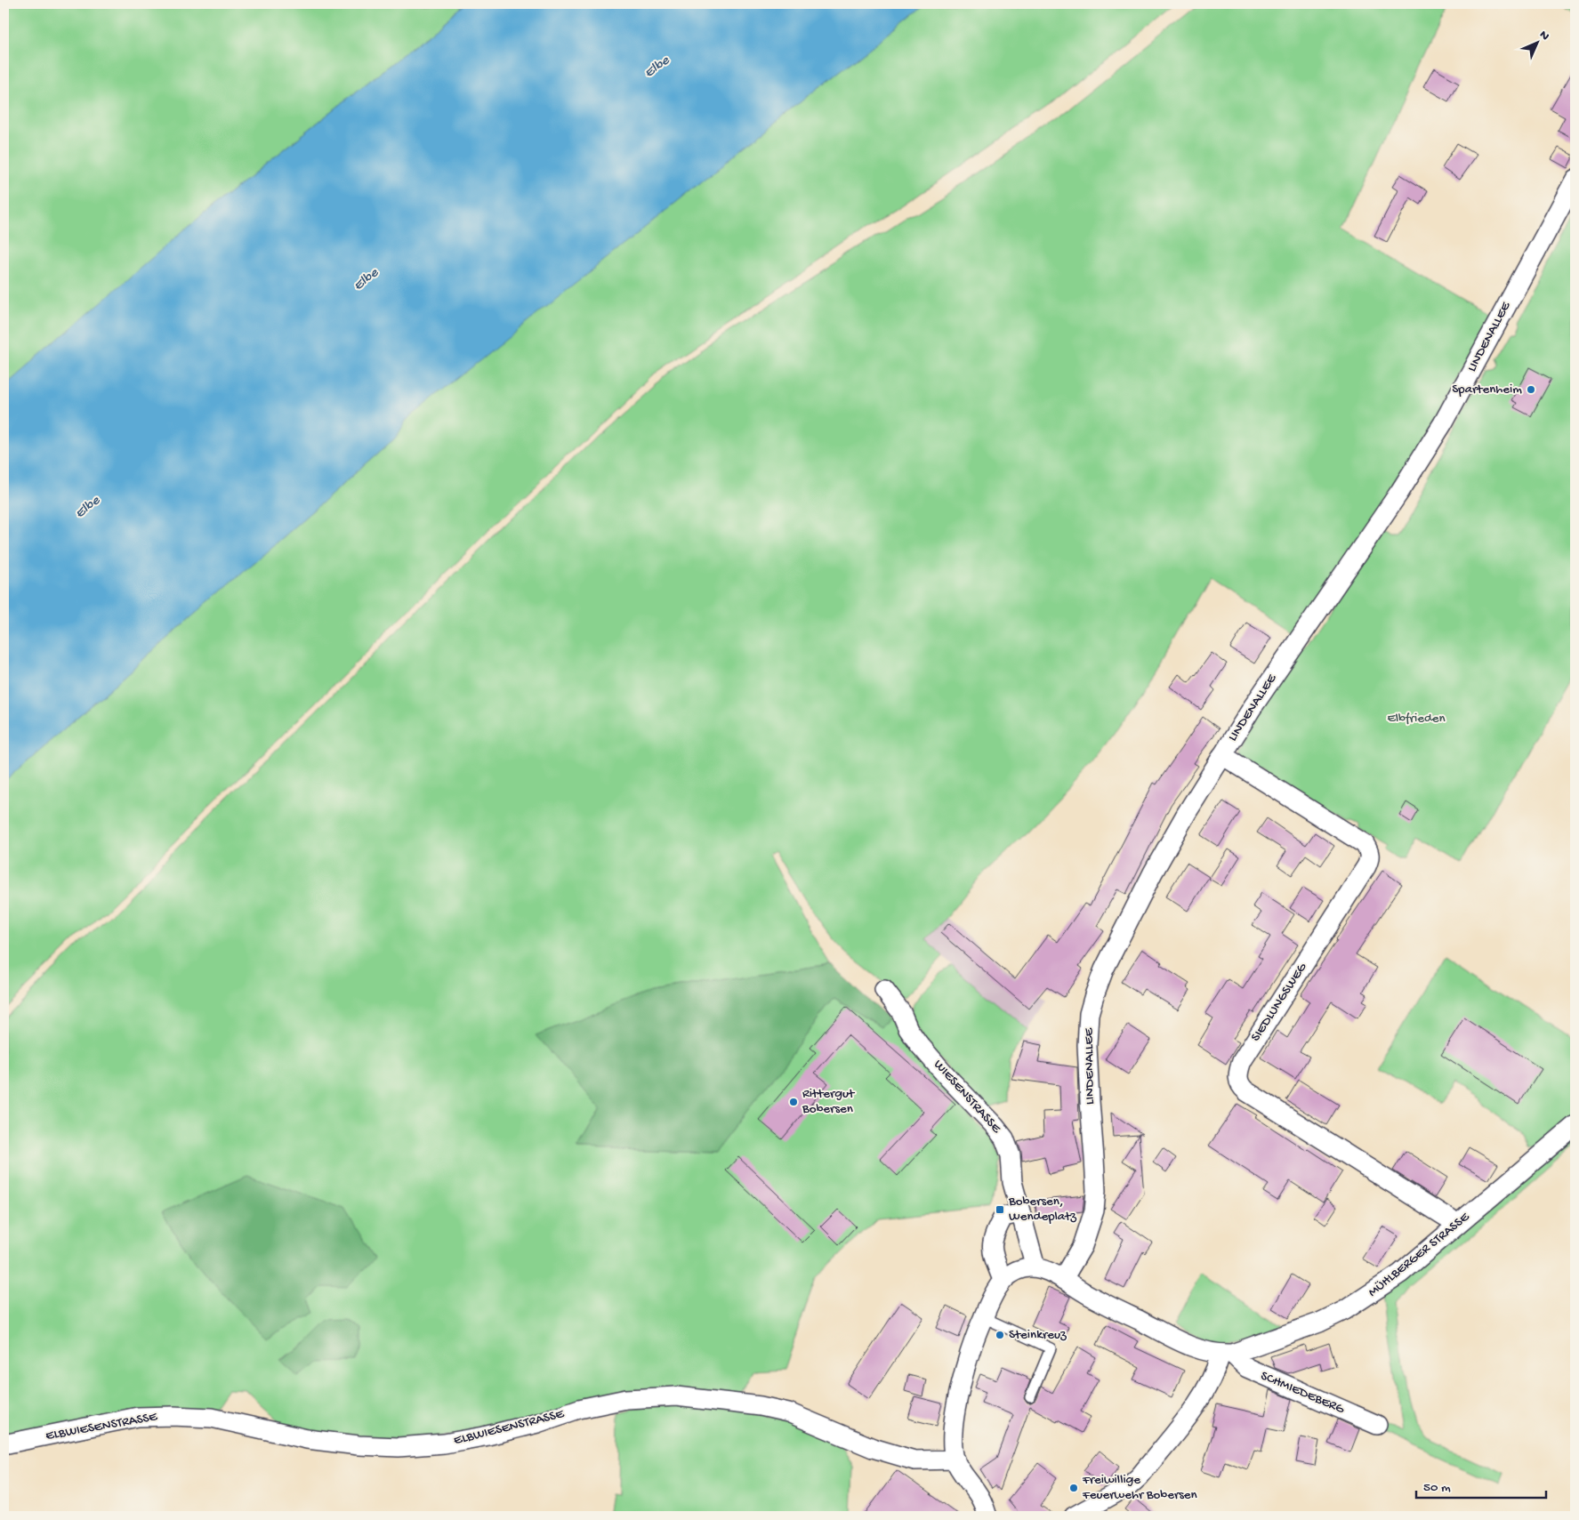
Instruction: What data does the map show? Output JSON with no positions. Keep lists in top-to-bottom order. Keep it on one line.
{"streets":{"street":["LINDENALLEE","SIEDLUNGSWEG","WIESENSTRASSE","MÜHLBERGER STRASSE","SCHMIEDEBERG","ELBWIESENSTRASSE"]},"crossings":[["LINDENALLEE","SIEDLUNGSWEG"],["SIEDLUNGSWEG","MÜHLBERGER STRASSE"],["MÜHLBERGER STRASSE","SCHMIEDEBERG"]],"water":["Elbe"],"parks":["Elbfrieden"],"places":{"other":["Spartenheim","Rittergut Bobersen","Steinkreuz","Freiwillige Feuerwehr Bobersen"],"transit":["Bobersen, Wendeplatz"]},"scale_bar":"50 m","north":"top right"}
